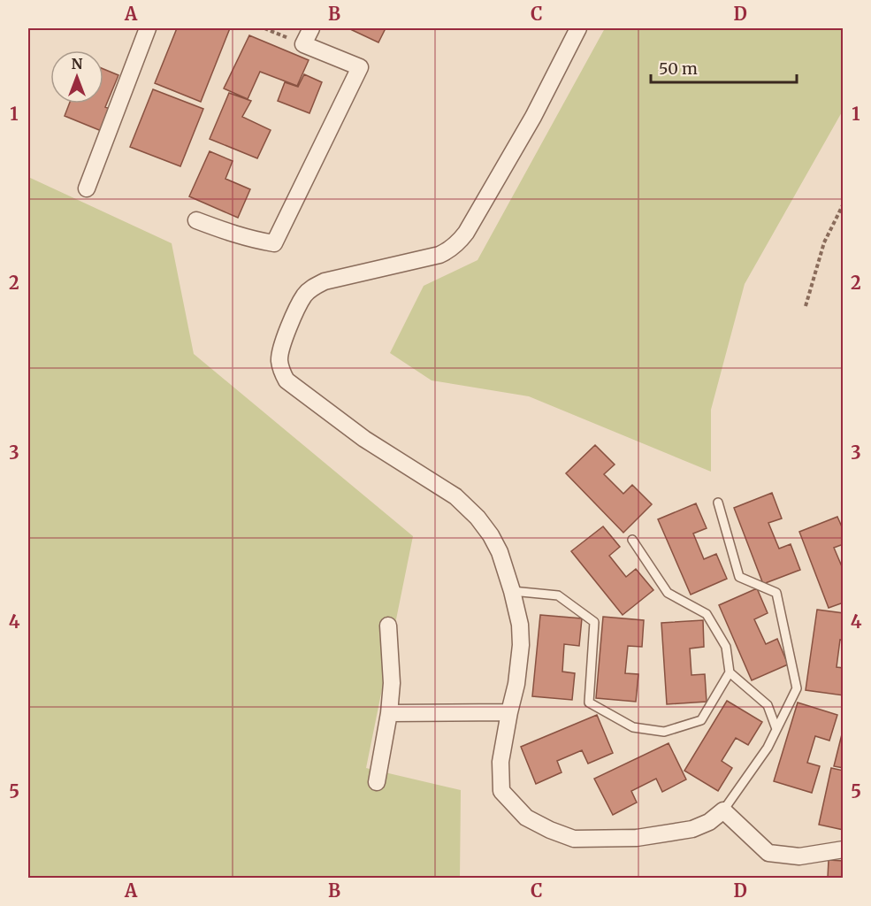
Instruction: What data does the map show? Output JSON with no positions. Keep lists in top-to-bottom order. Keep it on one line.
{"scale_bar":"50 m","north":"top","grid":{"columns":["A","B","C","D"],"rows":["1","2","3","4","5"]}}
